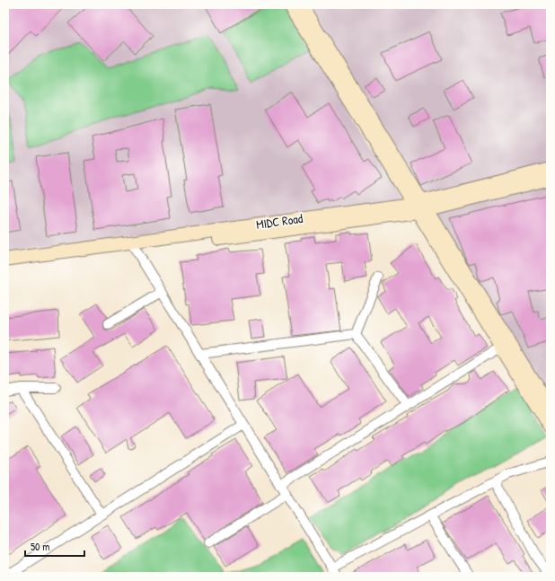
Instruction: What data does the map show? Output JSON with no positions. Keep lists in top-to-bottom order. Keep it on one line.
{"streets":{"main road":["MIDC Road"]},"scale_bar":"50 m"}
